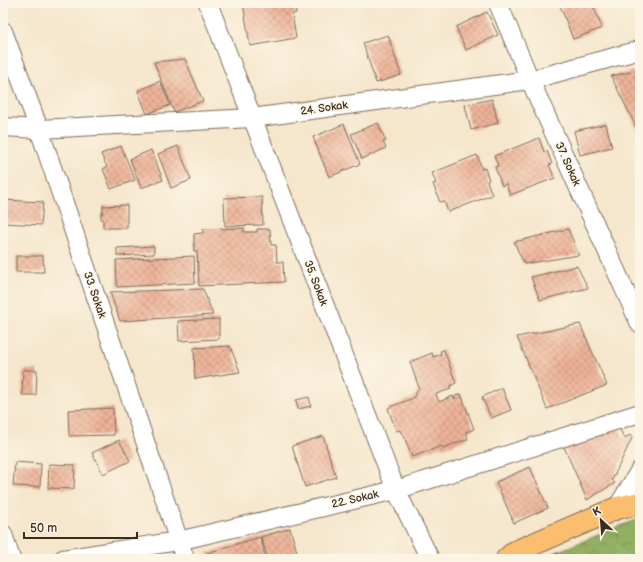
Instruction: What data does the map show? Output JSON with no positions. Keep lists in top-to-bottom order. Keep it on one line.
{"streets":{"street":["24. Sokak","37. Sokak","35. Sokak","33. Sokak","22. Sokak"]},"crossings":[["24. Sokak","37. Sokak"],["24. Sokak","35. Sokak"],["24. Sokak","33. Sokak"],["35. Sokak","22. Sokak"],["33. Sokak","22. Sokak"]],"scale_bar":"50 m","north":"top left"}
